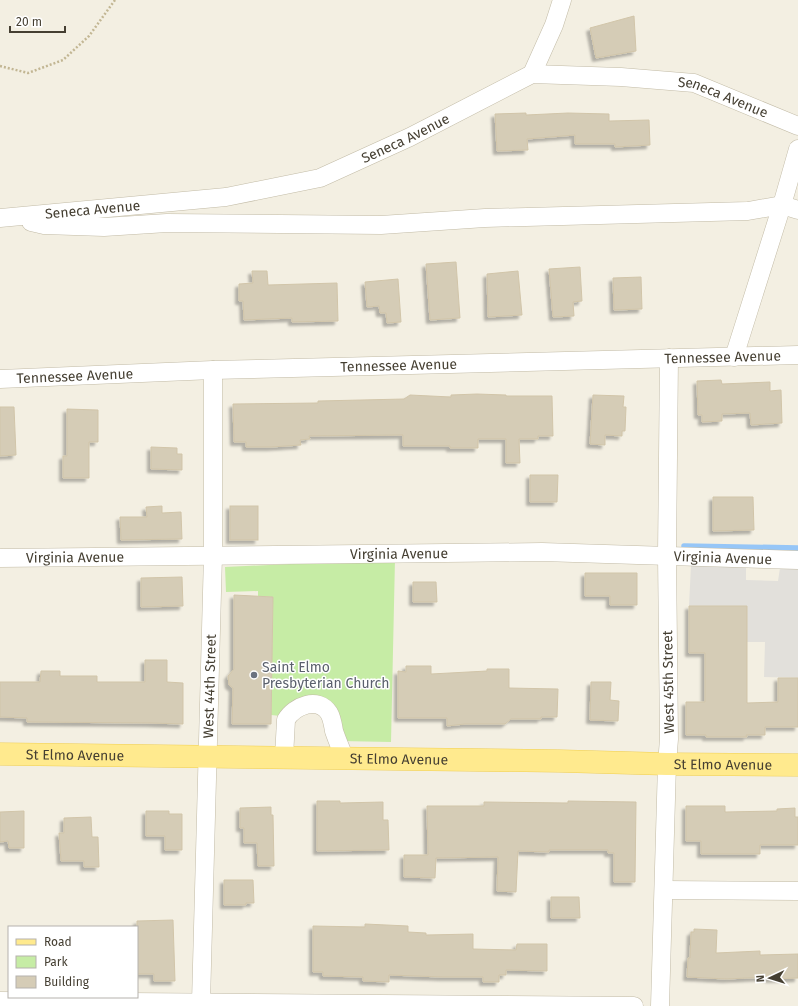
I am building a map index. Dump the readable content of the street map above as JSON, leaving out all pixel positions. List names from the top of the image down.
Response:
{
  "streets": {
    "main road": ["St Elmo Avenue"],
    "street": [
      "Seneca Avenue",
      "Tennessee Avenue",
      "Virginia Avenue",
      "West 45th Street",
      "West 44th Street"
    ]
  },
  "crossings": [
    ["Tennessee Avenue", "West 45th Street"],
    ["Tennessee Avenue", "West 44th Street"],
    ["Virginia Avenue", "West 45th Street"],
    ["Virginia Avenue", "West 44th Street"],
    ["West 45th Street", "St Elmo Avenue"],
    ["West 44th Street", "St Elmo Avenue"]
  ],
  "places": ["Saint Elmo Presbyterian Church"],
  "legend": ["Road", "Park", "Building"],
  "scale_bar": "20 m",
  "north": "left"
}
